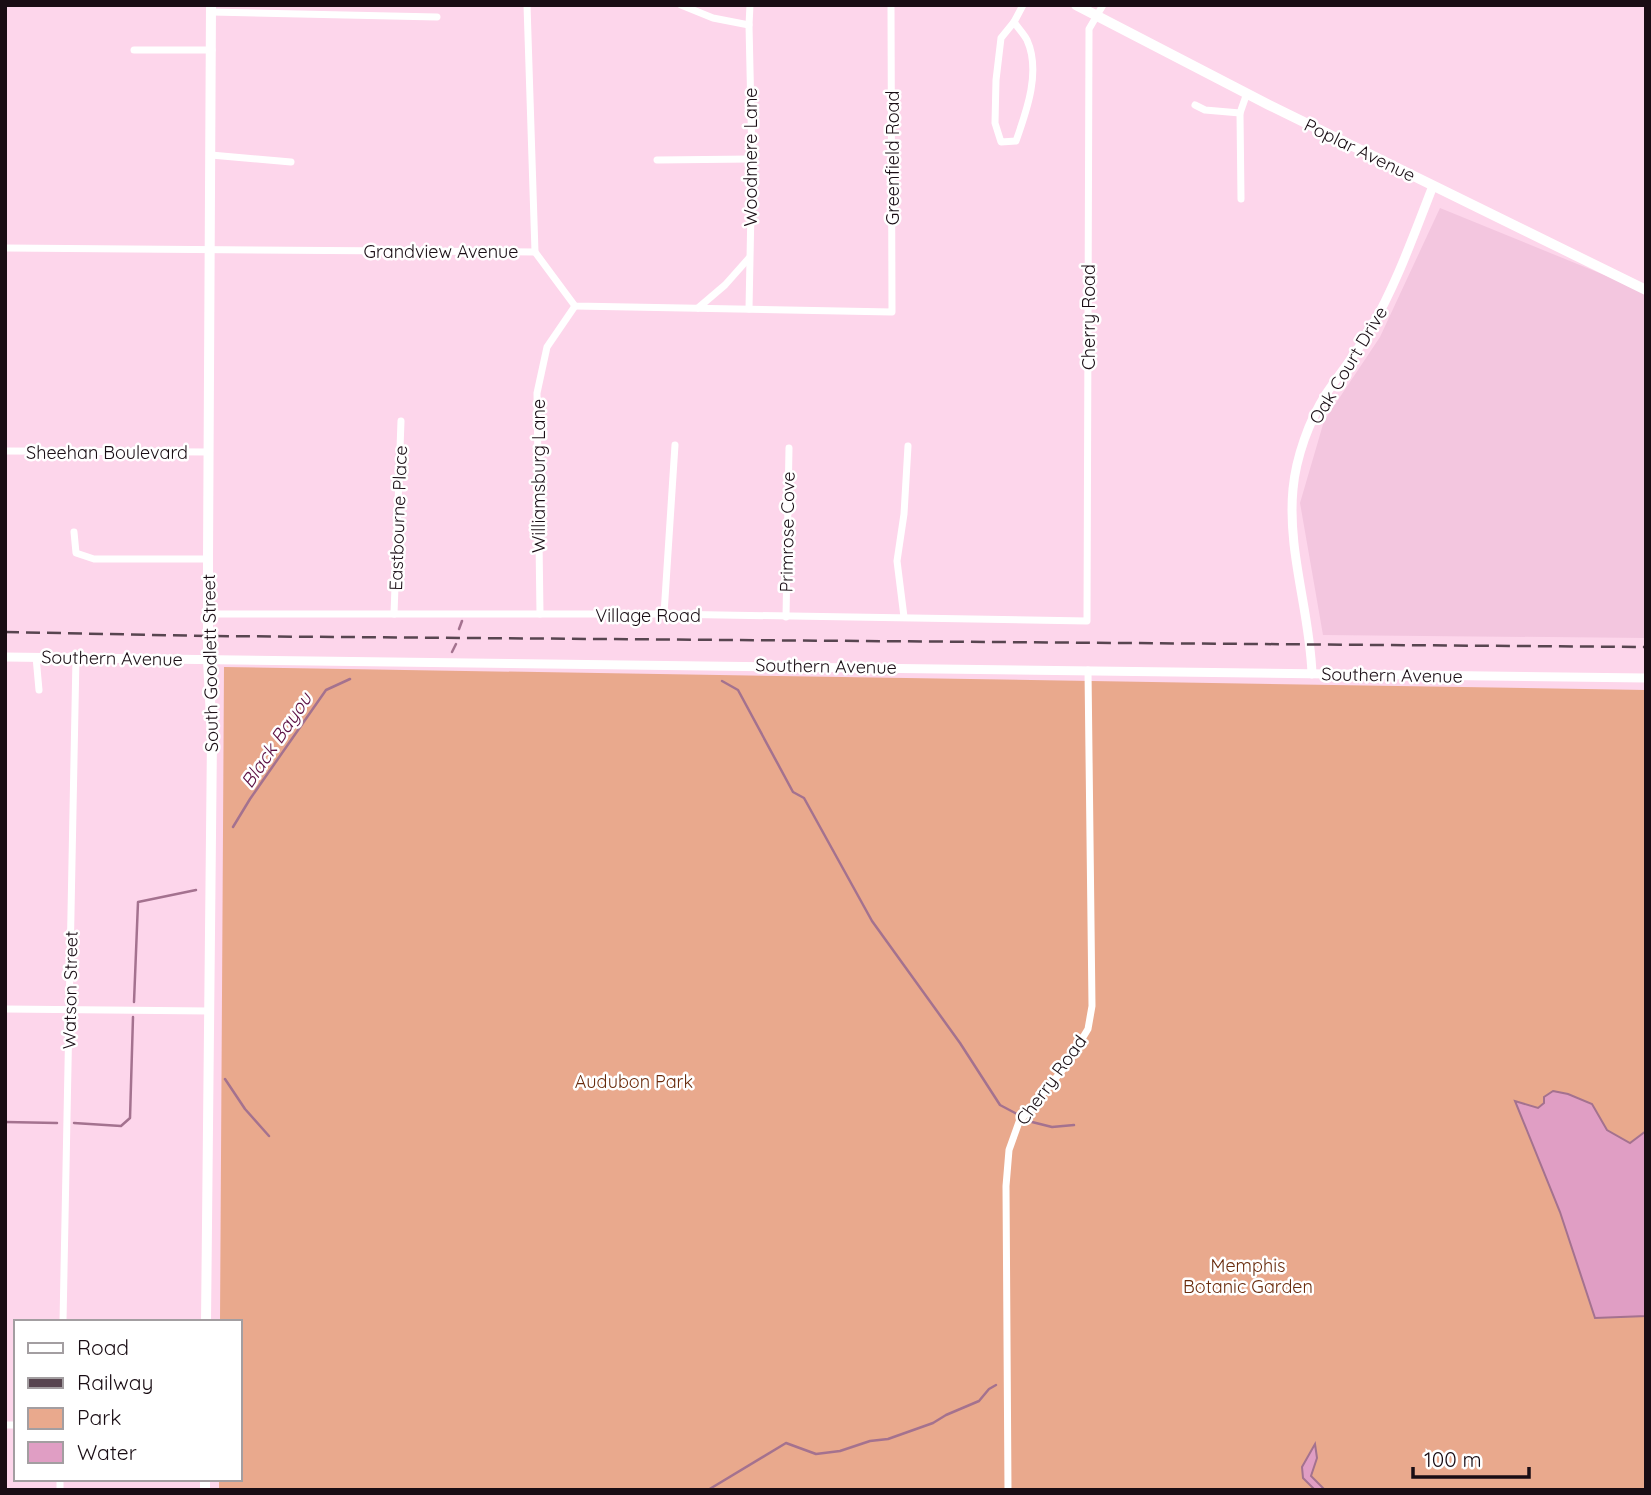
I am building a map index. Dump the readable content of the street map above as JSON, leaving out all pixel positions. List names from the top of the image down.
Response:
{
  "streets": {
    "main road": ["Poplar Avenue", "South Goodlett Street"],
    "street": [
      "Woodmere Lane",
      "Greenfield Road",
      "Grandview Avenue",
      "Cherry Road",
      "Oak Court Drive",
      "Sheehan Boulevard",
      "Williamsburg Lane",
      "Eastbourne Place",
      "Primrose Cove",
      "Village Road",
      "Southern Avenue",
      "Watson Street"
    ]
  },
  "crossings": [
    ["Poplar Avenue", "Cherry Road"],
    ["Poplar Avenue", "Oak Court Drive"],
    ["Woodmere Lane", "Greenfield Road"],
    ["Grandview Avenue", "Williamsburg Lane"],
    ["Grandview Avenue", "South Goodlett Street"],
    ["Cherry Road", "Village Road"],
    ["Cherry Road", "Southern Avenue"],
    ["Oak Court Drive", "Southern Avenue"],
    ["Sheehan Boulevard", "South Goodlett Street"],
    ["Williamsburg Lane", "Village Road"],
    ["Eastbourne Place", "Village Road"],
    ["Primrose Cove", "Village Road"],
    ["Village Road", "South Goodlett Street"],
    ["Southern Avenue", "South Goodlett Street"],
    ["Southern Avenue", "Watson Street"]
  ],
  "water": ["Black Bayou"],
  "parks": ["Audubon Park", "Memphis Botanic Garden"],
  "legend": [
    "Road",
    "Railway",
    "Park",
    "Water"
  ],
  "scale_bar": "100 m"
}
